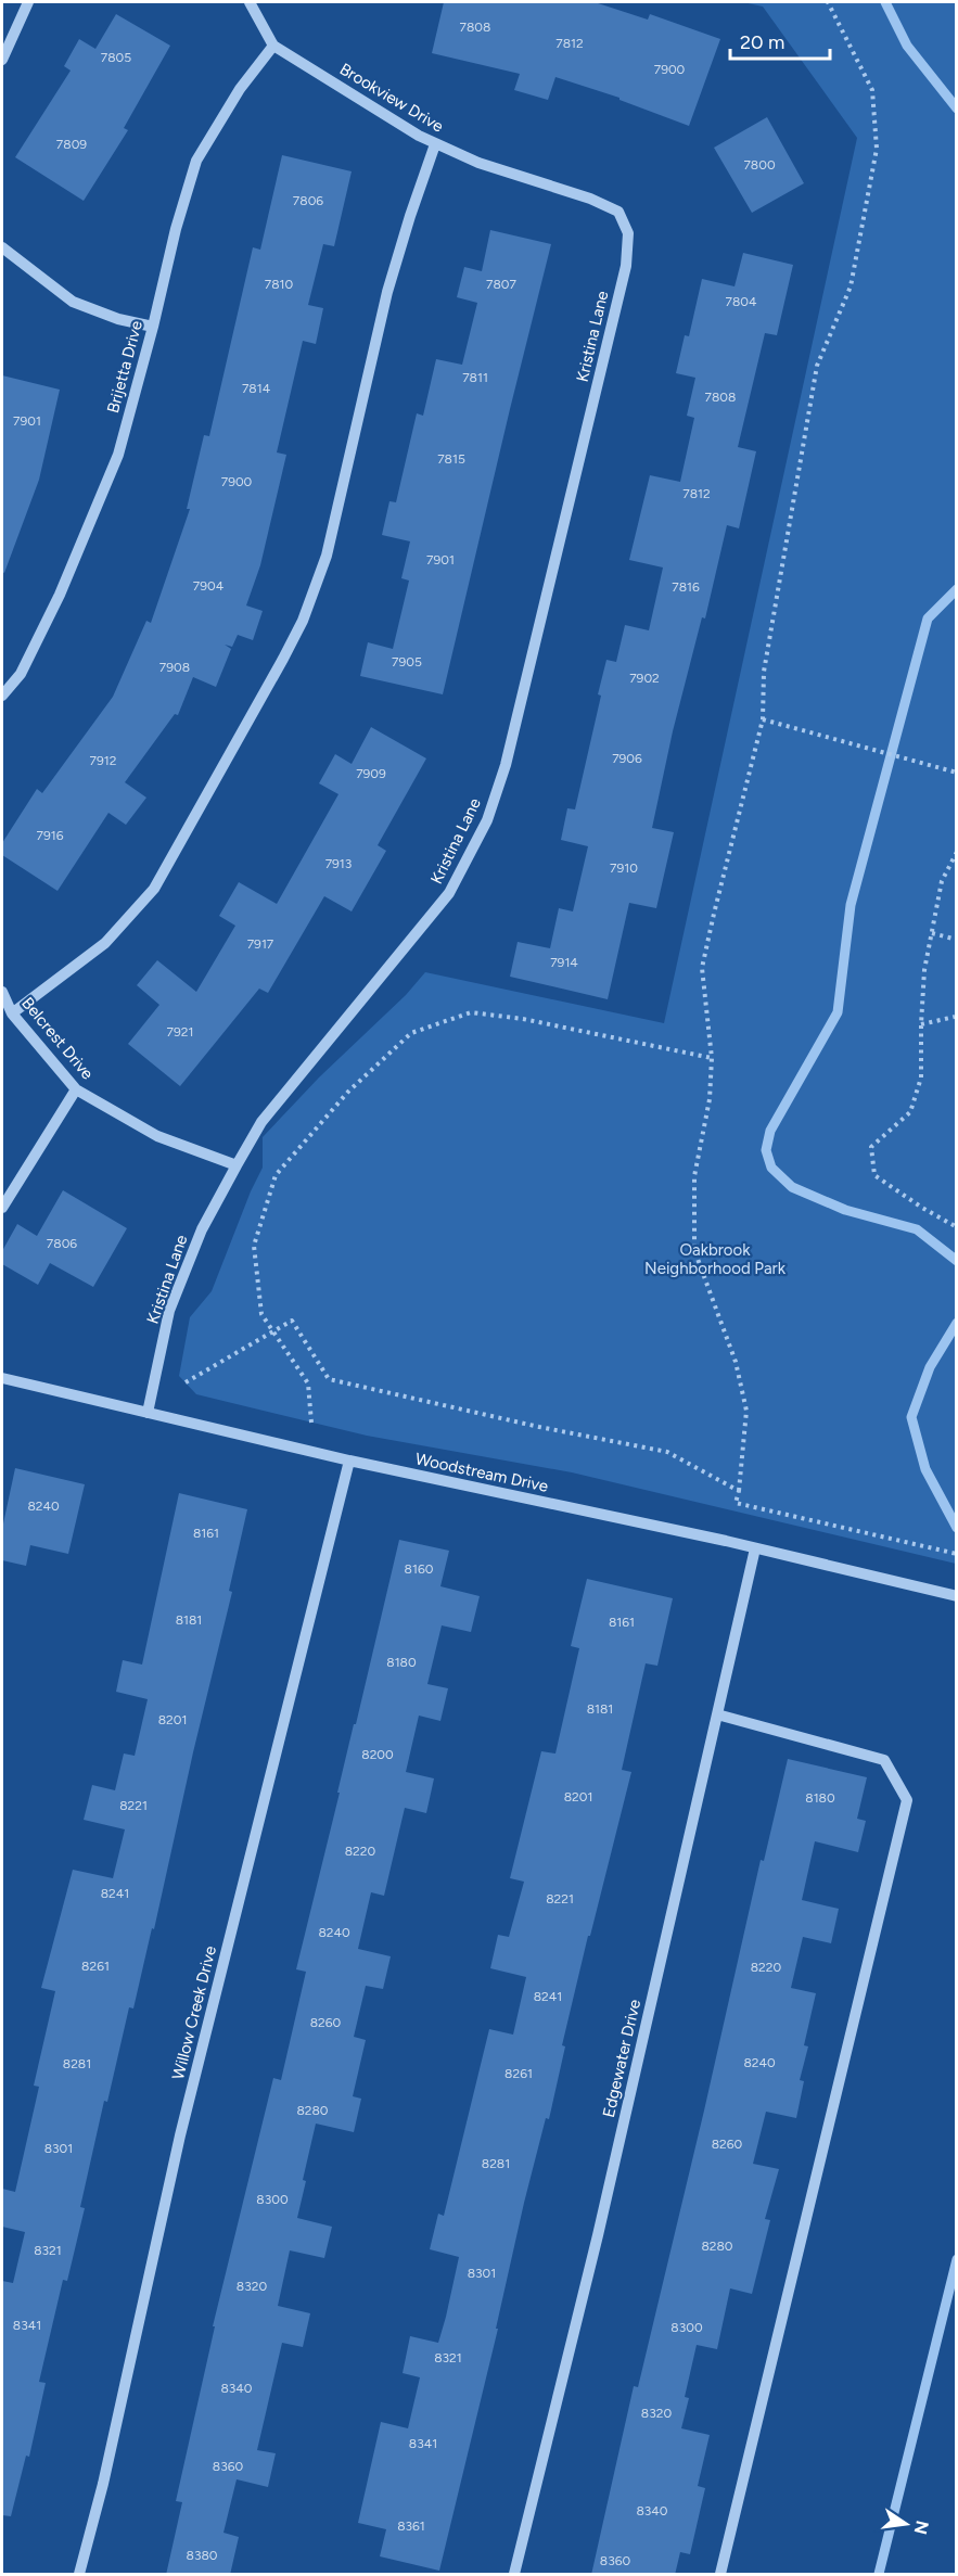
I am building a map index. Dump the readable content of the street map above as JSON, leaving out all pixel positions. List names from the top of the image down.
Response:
{
  "streets": {
    "street": [
      "Brookview Drive",
      "Kristina Lane",
      "Brijetta Drive",
      "Belcrest Drive",
      "Woodstream Drive",
      "Willow Creek Drive",
      "Edgewater Drive"
    ]
  },
  "crossings": [
    ["Brookview Drive", "Kristina Lane"],
    ["Brookview Drive", "Brijetta Drive"],
    ["Kristina Lane", "Belcrest Drive"],
    ["Kristina Lane", "Woodstream Drive"],
    ["Woodstream Drive", "Willow Creek Drive"],
    ["Woodstream Drive", "Edgewater Drive"]
  ],
  "parks": ["Oakbrook Neighborhood Park"],
  "house_numbers": [
    "7808",
    "7812",
    "7805",
    "7900",
    "7809",
    "7800",
    "7806",
    "7810",
    "7807",
    "7804",
    "7811",
    "7814",
    "7808",
    "7901",
    "7815",
    "7900",
    "7812",
    "7901",
    "7904",
    "7816",
    "7905",
    "7908",
    "7902",
    "7906",
    "7912",
    "7909",
    "7916",
    "7913",
    "7910",
    "7917",
    "7914",
    "7921",
    "7806",
    "8240",
    "8161",
    "8160",
    "8181",
    "8161",
    "8180",
    "8181",
    "8201",
    "8200",
    "8201",
    "8180",
    "8221",
    "8220",
    "8241",
    "8221",
    "8240",
    "8261",
    "8220",
    "8241",
    "8260",
    "8240",
    "8281",
    "8261",
    "8280",
    "8260",
    "8301",
    "8281",
    "8300",
    "8280",
    "8321",
    "8301",
    "8320",
    "8341",
    "8300",
    "8321",
    "8340",
    "8320",
    "8341",
    "8360",
    "8340",
    "8361",
    "8380",
    "8360"
  ],
  "scale_bar": "20 m",
  "north": "right"
}
